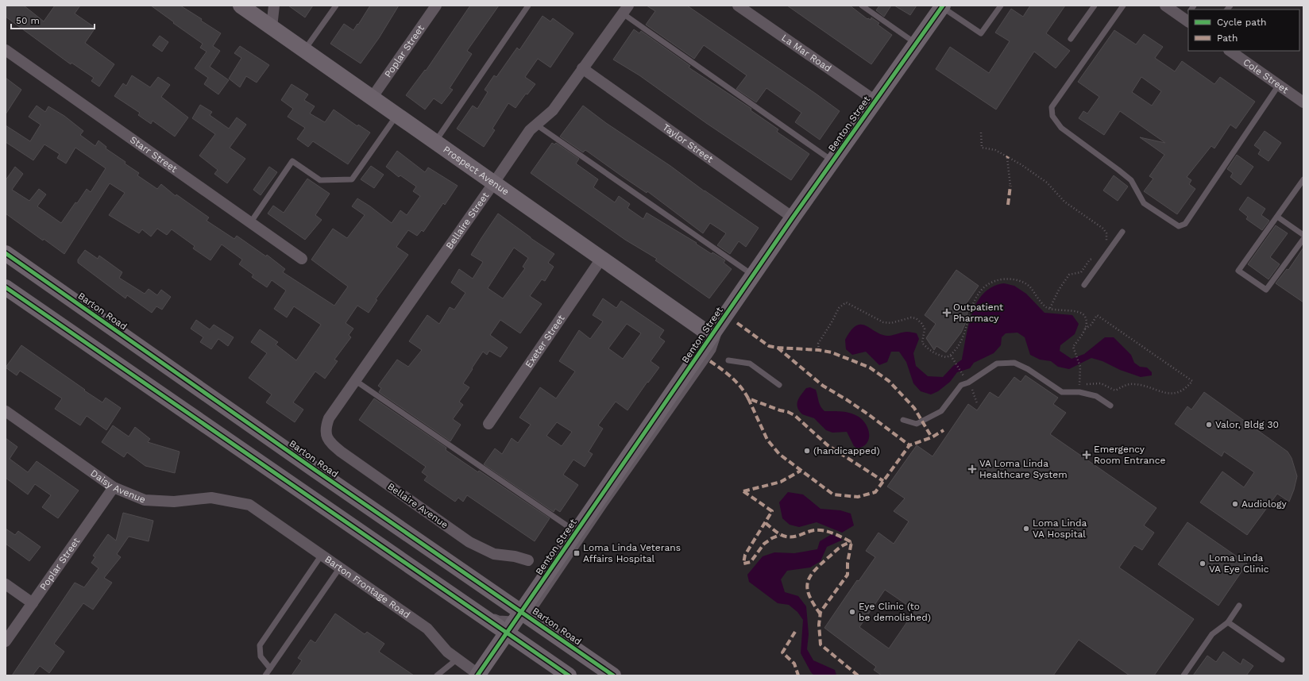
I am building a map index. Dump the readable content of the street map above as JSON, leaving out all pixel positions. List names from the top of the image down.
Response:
{
  "streets": {
    "main road": ["Benton Street", "Prospect Avenue", "Barton Road"],
    "street": [
      "Poplar Street",
      "La Mar Road",
      "Cole Street",
      "Taylor Street",
      "Starr Street",
      "Bellaire Street",
      "Exeter Street",
      "Daisy Avenue",
      "Bellaire Avenue",
      "Barton Frontage Road"
    ]
  },
  "crossings": [
    ["Poplar Street", "Prospect Avenue"],
    ["Poplar Street", "Daisy Avenue"],
    ["La Mar Road", "Benton Street"],
    ["Benton Street", "Taylor Street"],
    ["Benton Street", "Prospect Avenue"],
    ["Benton Street", "Barton Road"],
    ["Benton Street", "Barton Frontage Road"],
    ["Taylor Street", "Bellaire Street"],
    ["Prospect Avenue", "Bellaire Street"],
    ["Prospect Avenue", "Exeter Street"],
    ["Bellaire Street", "Bellaire Avenue"],
    ["Daisy Avenue", "Barton Frontage Road"]
  ],
  "places": {
    "health": ["Outpatient Pharmacy", "Emergency Room Entrance", "VA Loma Linda Healthcare System"],
    "other": [
      "Valor, Bldg 30",
      "(handicapped)",
      "Audiology",
      "Loma Linda VA Hospital",
      "Loma Linda VA Eye Clinic",
      "Eye Clinic (to be demolished)"
    ],
    "transit": ["Loma Linda Veterans Affairs Hospital"]
  },
  "legend": ["Cycle path", "Path"],
  "scale_bar": "50 m"
}
